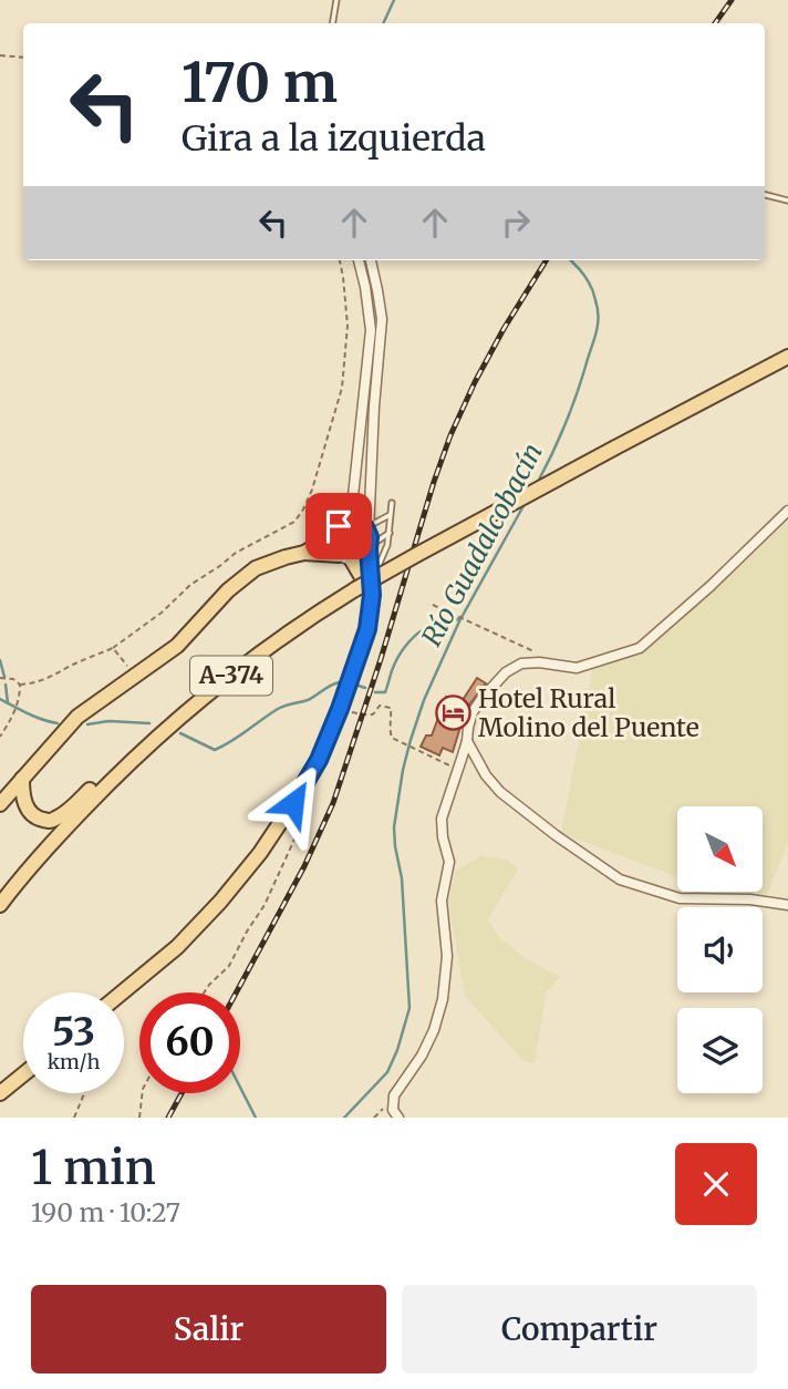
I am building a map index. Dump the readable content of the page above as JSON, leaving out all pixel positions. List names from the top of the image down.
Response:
{
  "streets": {
    "main road": ["A-374"]
  },
  "water": ["Río Guadalcobacín"],
  "places": {
    "hotel": ["Hotel Rural Molino del Puente"]
  },
  "north": "bottom right",
  "page": {
    "turn": ["170 m", "Gira a la izquierda"],
    "speed": "53 km/h",
    "limit": "60",
    "heading": ["1 min", "190 m · 10:27"],
    "buttons": ["Salir", "Compartir"]
  }
}
